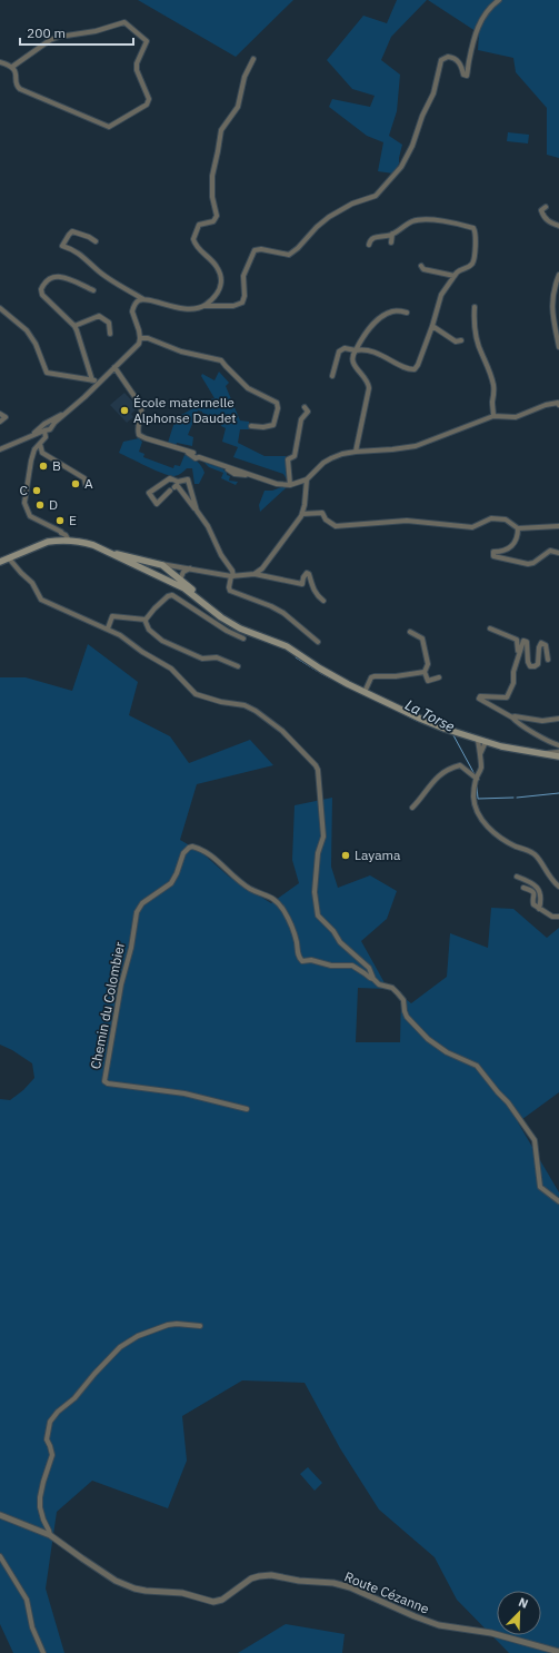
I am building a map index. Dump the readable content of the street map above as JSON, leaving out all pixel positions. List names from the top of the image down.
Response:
{
  "streets": {
    "street": ["Chemin du Colombier", "Route Cézanne"]
  },
  "water": ["La Torse"],
  "places": [
    "École maternelle Alphonse Daudet",
    "B",
    "A",
    "C",
    "D",
    "E",
    "Layama"
  ],
  "scale_bar": "200 m",
  "north": "top right"
}
